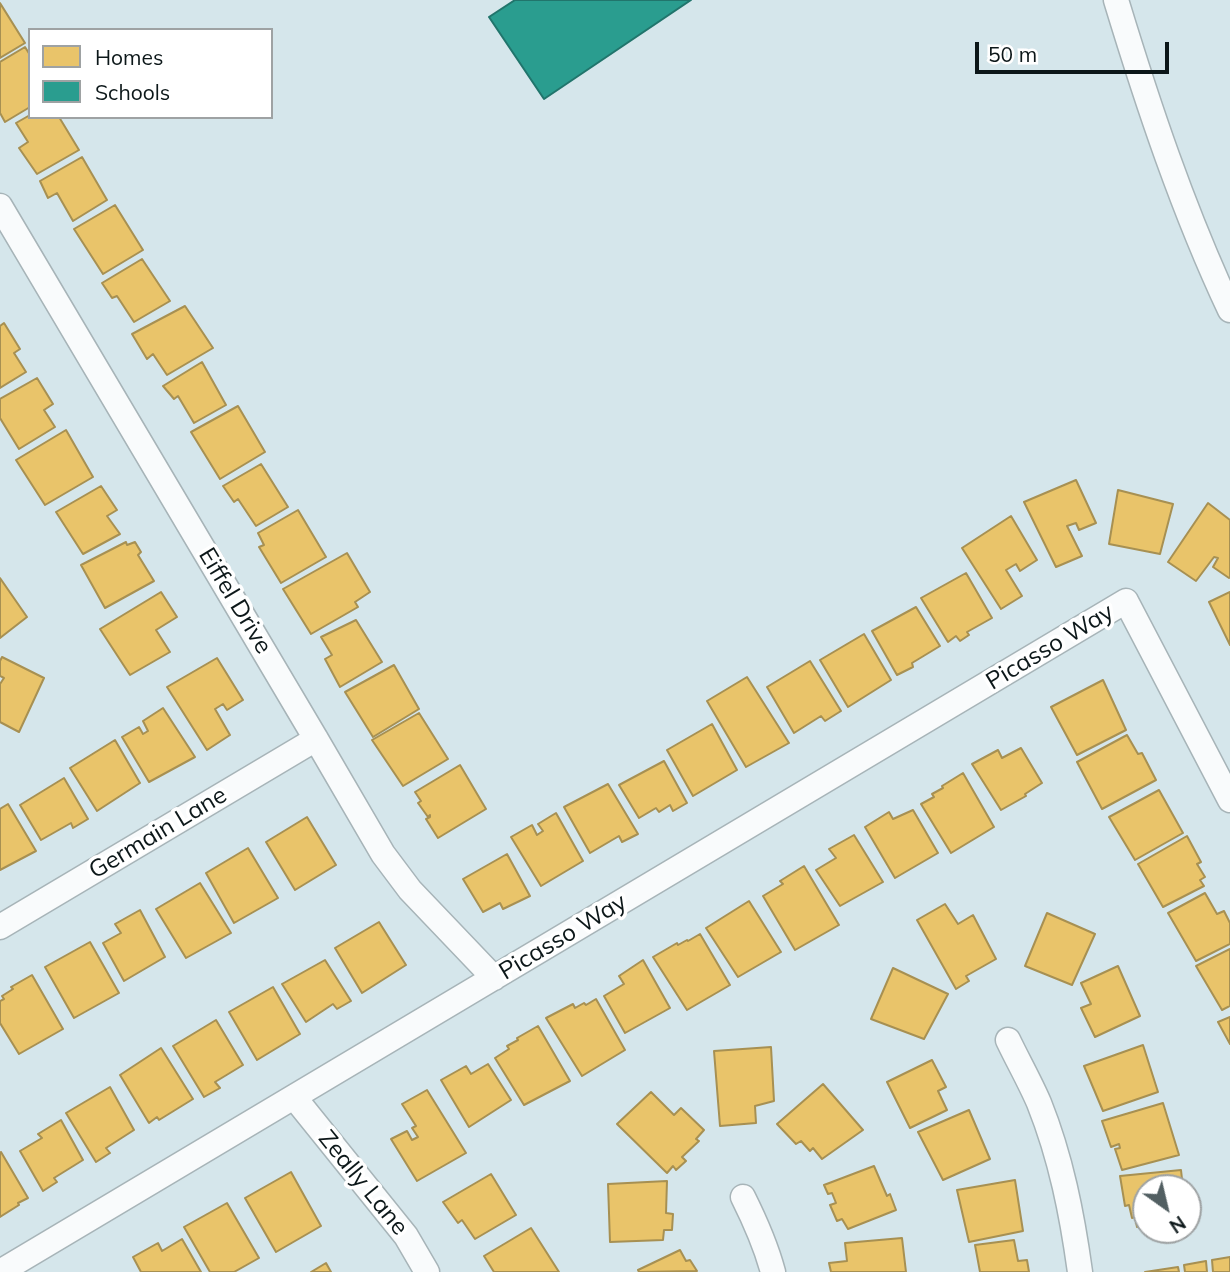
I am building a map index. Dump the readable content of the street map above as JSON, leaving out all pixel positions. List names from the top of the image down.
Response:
{
  "streets": {
    "street": [
      "Eiffel Drive",
      "Picasso Way",
      "Germain Lane",
      "Zeally Lane"
    ]
  },
  "crossings": [
    ["Eiffel Drive", "Picasso Way"],
    ["Eiffel Drive", "Germain Lane"],
    ["Picasso Way", "Zeally Lane"]
  ],
  "legend": ["Homes", "Schools"],
  "scale_bar": "50 m",
  "north": "bottom right"
}
